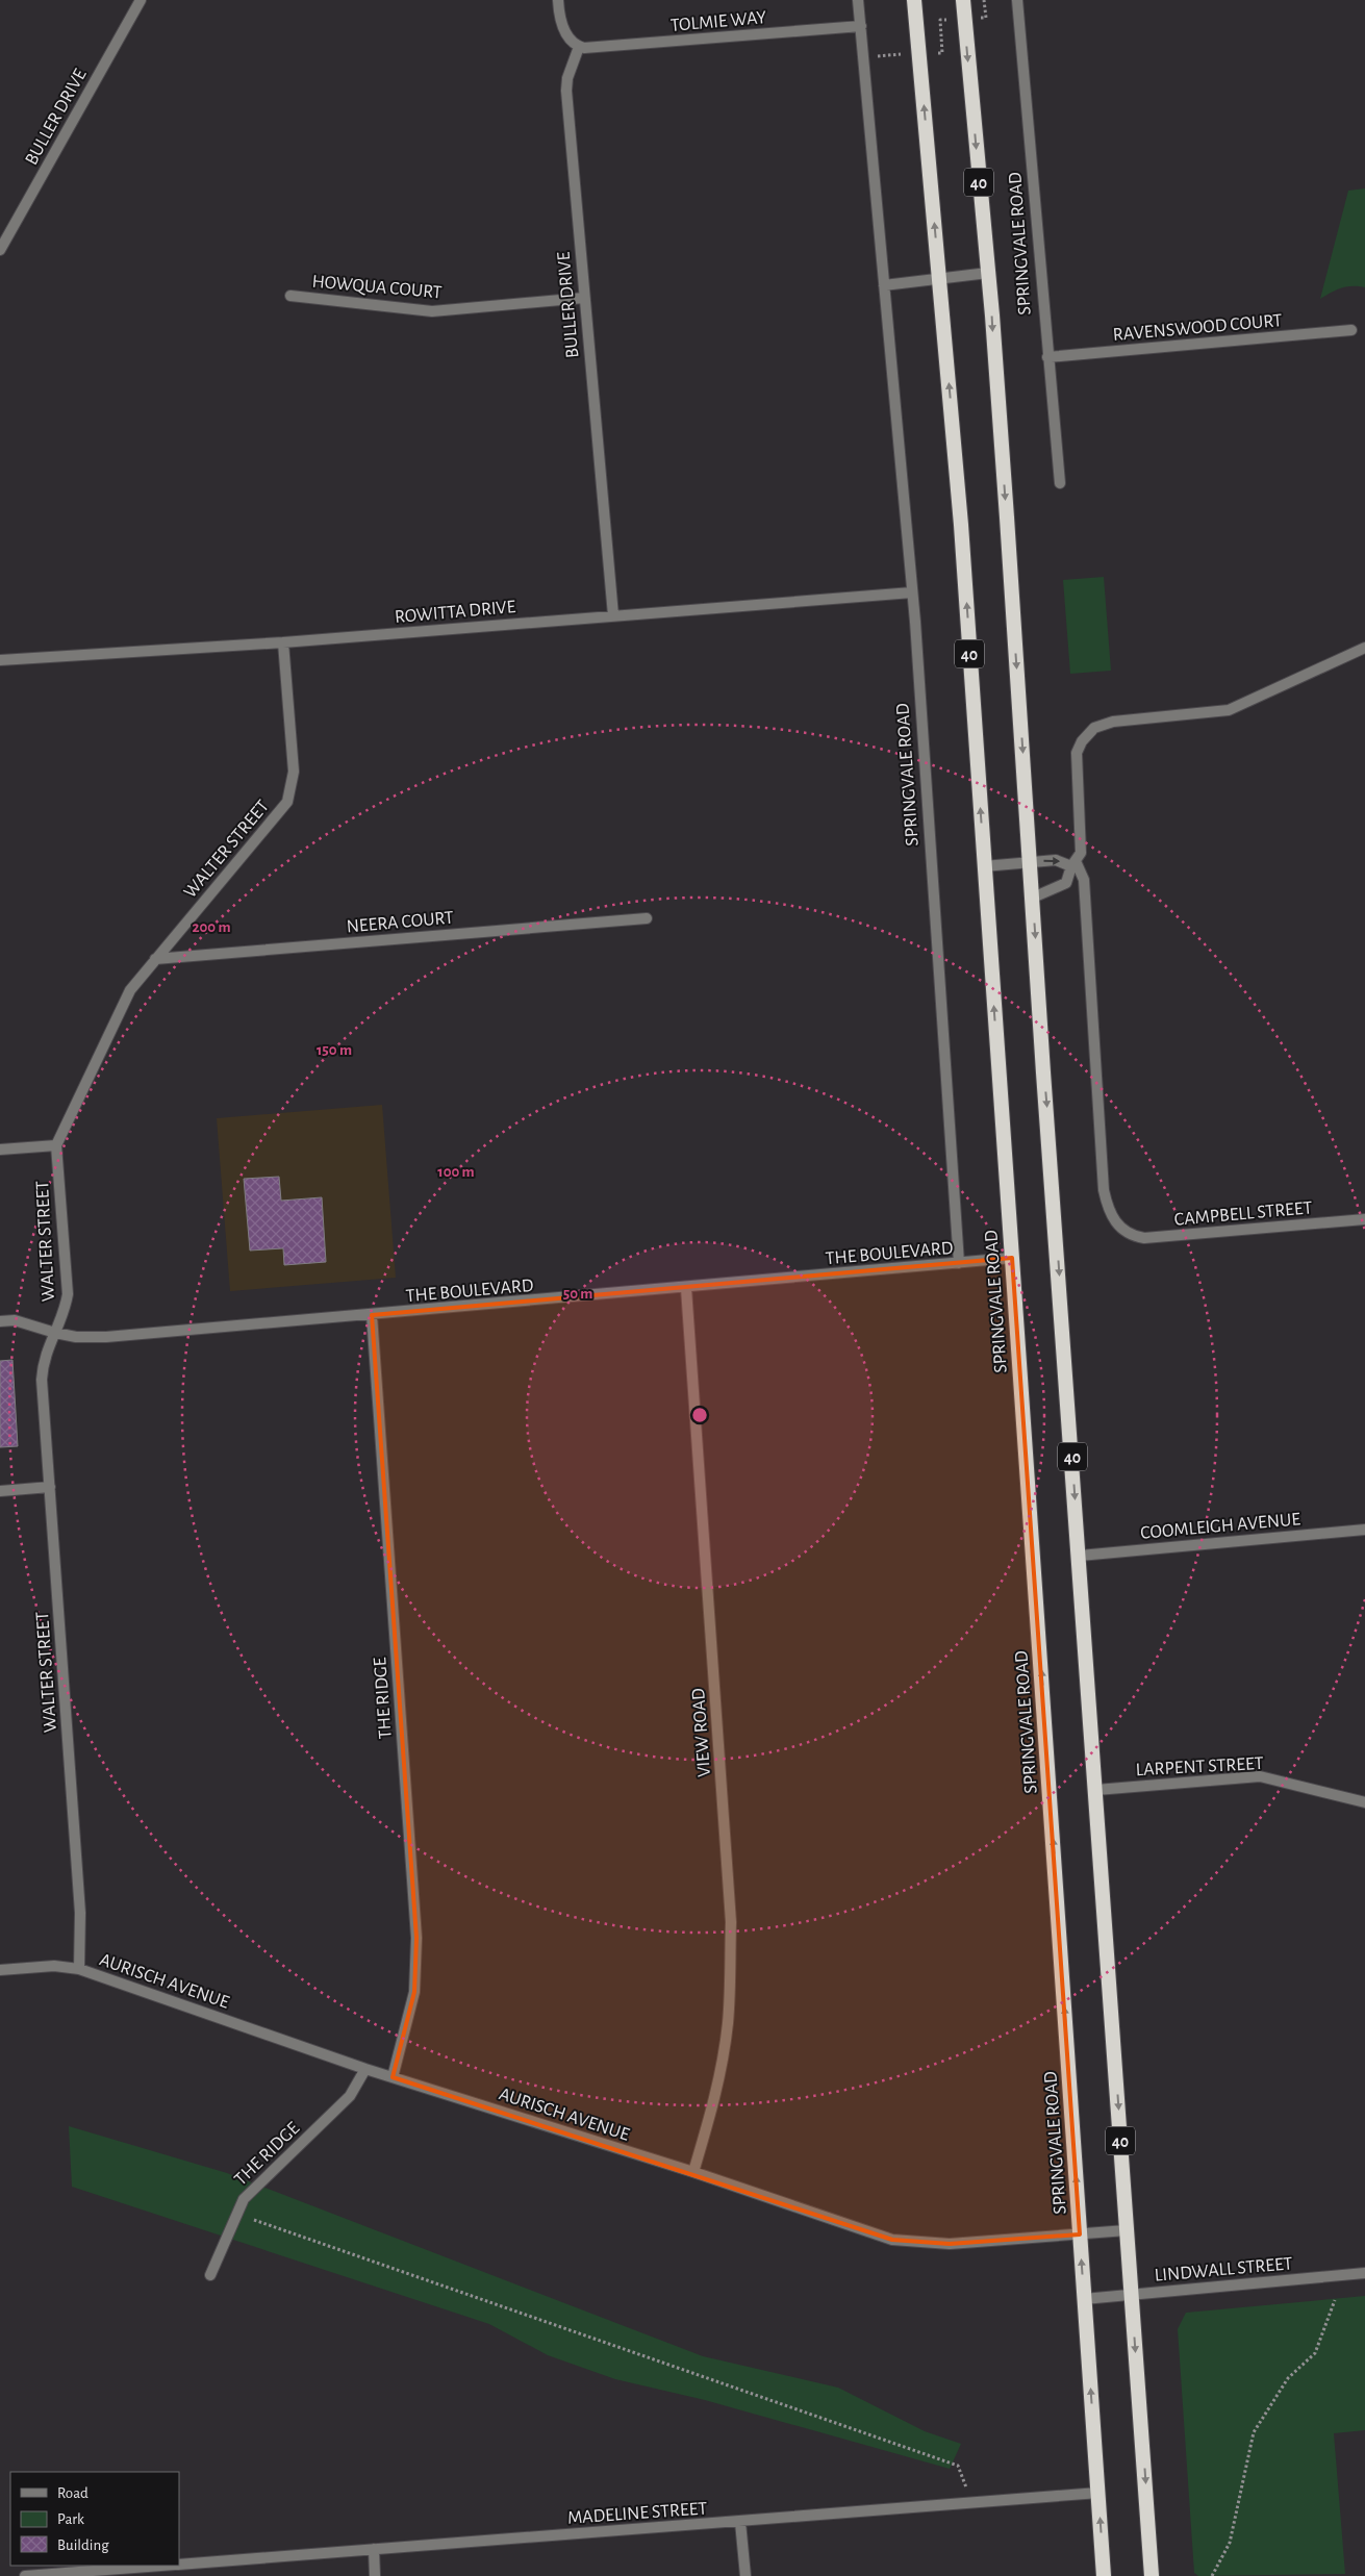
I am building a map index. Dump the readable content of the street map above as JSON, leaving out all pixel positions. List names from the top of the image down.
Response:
{
  "streets": {
    "highway": ["40", "SPRINGVALE ROAD"],
    "street": [
      "TOLMIE WAY",
      "BULLER DRIVE",
      "HOWQUA COURT",
      "RAVENSWOOD COURT",
      "ROWITTA DRIVE",
      "WALTER STREET",
      "NEERA COURT",
      "CAMPBELL STREET",
      "THE BOULEVARD",
      "COOMLEIGH AVENUE",
      "THE RIDGE",
      "VIEW ROAD",
      "LARPENT STREET",
      "AURISCH AVENUE",
      "LINDWALL STREET",
      "MADELINE STREET"
    ]
  },
  "crossings": [
    ["TOLMIE WAY", "BULLER DRIVE"],
    ["TOLMIE WAY", "SPRINGVALE ROAD"],
    ["BULLER DRIVE", "HOWQUA COURT"],
    ["BULLER DRIVE", "ROWITTA DRIVE"],
    ["SPRINGVALE ROAD", "RAVENSWOOD COURT"],
    ["SPRINGVALE ROAD", "ROWITTA DRIVE"],
    ["SPRINGVALE ROAD", "THE BOULEVARD"],
    ["SPRINGVALE ROAD", "COOMLEIGH AVENUE"],
    ["SPRINGVALE ROAD", "LARPENT STREET"],
    ["SPRINGVALE ROAD", "AURISCH AVENUE"],
    ["SPRINGVALE ROAD", "LINDWALL STREET"],
    ["SPRINGVALE ROAD", "MADELINE STREET"],
    ["ROWITTA DRIVE", "WALTER STREET"],
    ["WALTER STREET", "NEERA COURT"],
    ["WALTER STREET", "THE BOULEVARD"],
    ["WALTER STREET", "AURISCH AVENUE"],
    ["THE BOULEVARD", "THE RIDGE"],
    ["THE BOULEVARD", "VIEW ROAD"],
    ["THE RIDGE", "AURISCH AVENUE"],
    ["VIEW ROAD", "AURISCH AVENUE"]
  ],
  "legend": ["Road", "Park", "Building"],
  "rings": [
    "200 m",
    "150 m",
    "100 m",
    "50 m"
  ]
}
